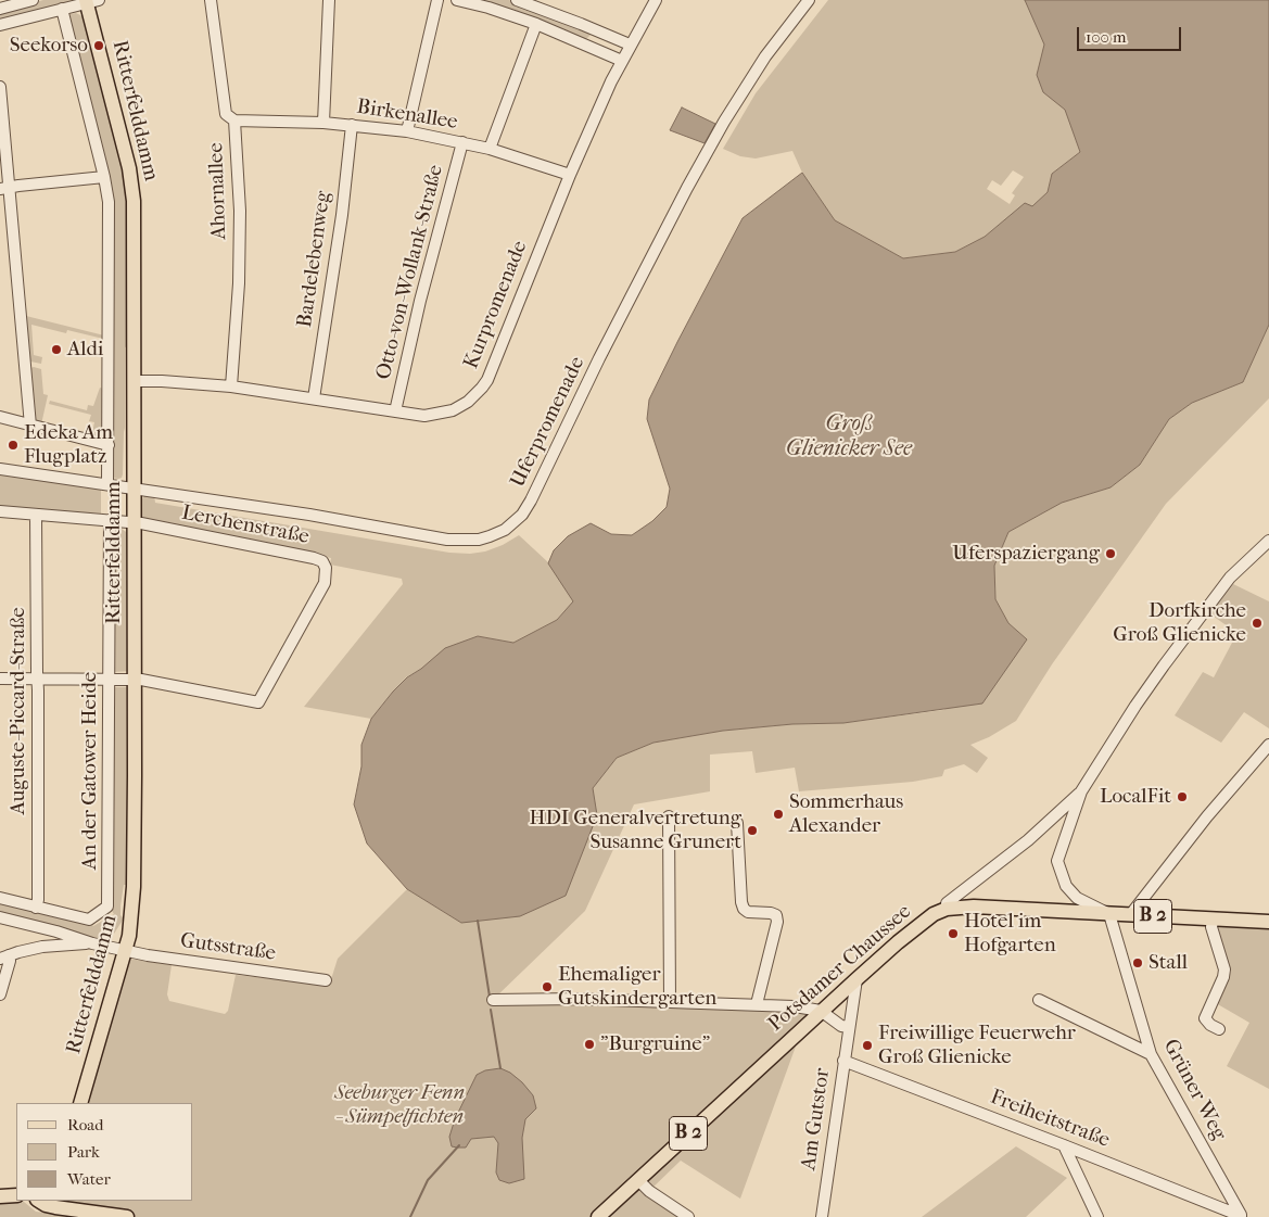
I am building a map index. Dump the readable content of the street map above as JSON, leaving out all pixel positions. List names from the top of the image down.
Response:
{
  "streets": {
    "main road": ["Ritterfelddamm", "B 2", "Potsdamer Chaussee"],
    "street": [
      "Birkenallee",
      "Ahornallee",
      "Bardelebenweg",
      "Otto-von-Wollank-Straße",
      "Kurpromenade",
      "Uferpromenade",
      "Lerchenstraße",
      "Auguste-Piccard-Straße",
      "An der Gatower Heide",
      "Gutsstraße",
      "Grüner Weg",
      "Am Gutstor",
      "Freiheitstraße"
    ]
  },
  "crossings": [
    ["Ritterfelddamm", "Kurpromenade"],
    ["Ritterfelddamm", "Uferpromenade"],
    ["Ritterfelddamm", "Lerchenstraße"],
    ["Ritterfelddamm", "Gutsstraße"],
    ["Birkenallee", "Ahornallee"],
    ["Birkenallee", "Bardelebenweg"],
    ["Birkenallee", "Otto-von-Wollank-Straße"],
    ["Birkenallee", "Kurpromenade"],
    ["Ahornallee", "Kurpromenade"],
    ["Bardelebenweg", "Kurpromenade"],
    ["Otto-von-Wollank-Straße", "Kurpromenade"],
    ["Auguste-Piccard-Straße", "An der Gatower Heide"],
    ["Potsdamer Chaussee", "Grüner Weg"],
    ["Potsdamer Chaussee", "Am Gutstor"],
    ["Grüner Weg", "Freiheitstraße"],
    ["Am Gutstor", "Freiheitstraße"]
  ],
  "water": ["Groß Glienicker See"],
  "parks": ["Seeburger Fenn - Sümpelfichten"],
  "places": [
    "Seekorso",
    "Aldi",
    "Edeka Am Flugplatz",
    "Uferspaziergang",
    "Dorfkirche Groß Glienicke",
    "LocalFit",
    "Sommerhaus Alexander",
    "HDI Generalvertretung Susanne Grunert",
    "Hotel im Hofgarten",
    "Stall",
    "Ehemaliger Gutskindergarten",
    "\"Burgruine\"",
    "Freiwillige Feuerwehr Groß Glienicke"
  ],
  "legend": ["Road", "Park", "Water"],
  "scale_bar": "100 m"
}
